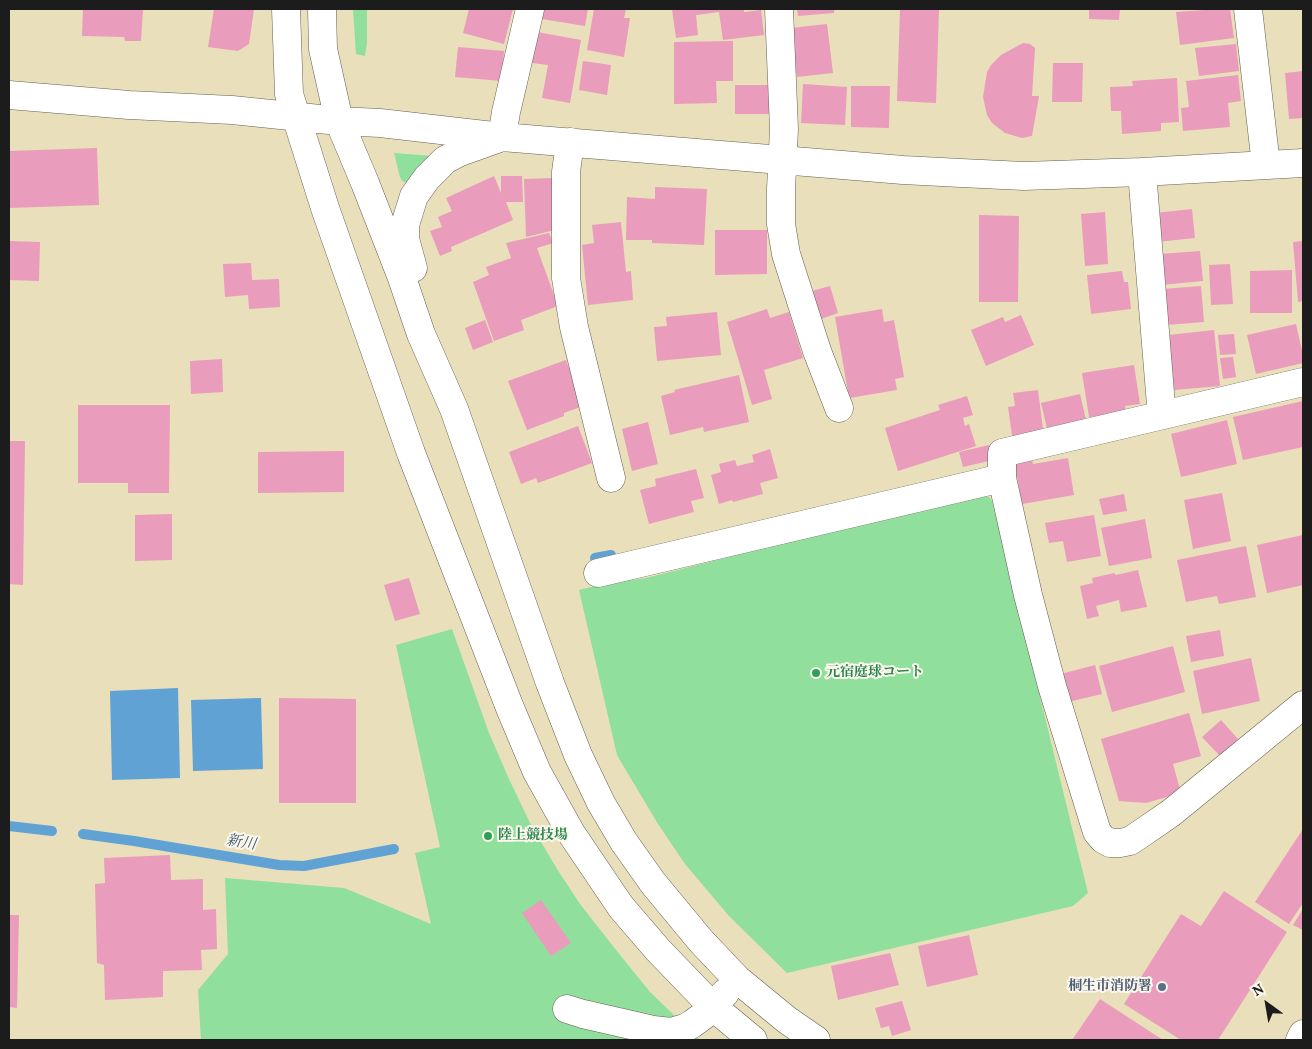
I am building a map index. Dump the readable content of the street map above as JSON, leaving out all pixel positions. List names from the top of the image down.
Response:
{
  "water": ["新川"],
  "places": ["元宿庭球コート", "陸上競技場", "桐生市消防署"],
  "north": "top left"
}
